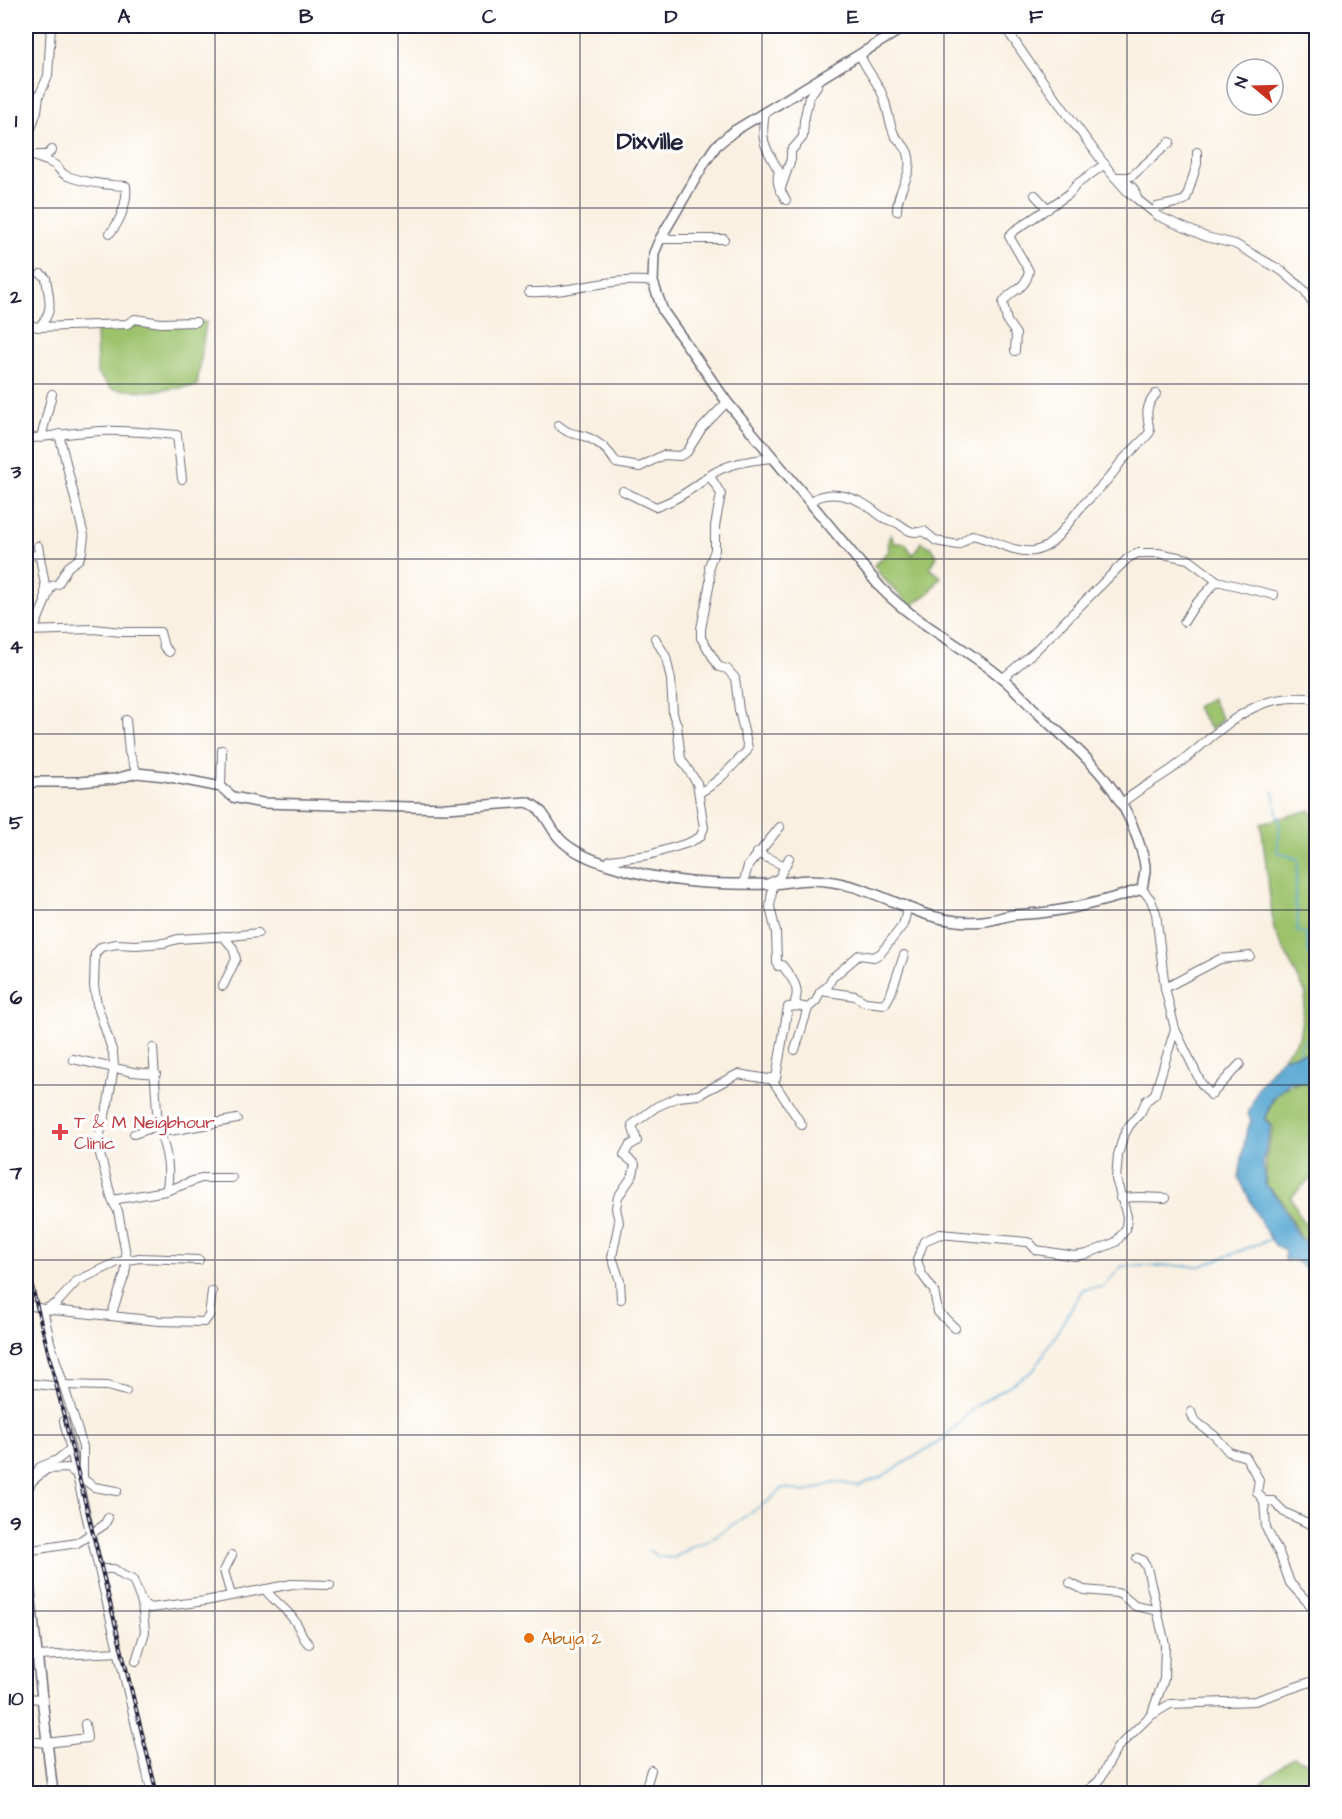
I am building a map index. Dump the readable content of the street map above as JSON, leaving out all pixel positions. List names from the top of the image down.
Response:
{
  "districts": ["Dixville"],
  "places": {
    "health": ["T & M Neigbhour Clinic"],
    "other": ["Abuja 2"]
  },
  "north": "left",
  "grid": {
    "columns": [
      "A",
      "B",
      "C",
      "D",
      "E",
      "F",
      "G"
    ],
    "rows": [
      "1",
      "2",
      "3",
      "4",
      "5",
      "6",
      "7",
      "8",
      "9",
      "10"
    ]
  }
}
